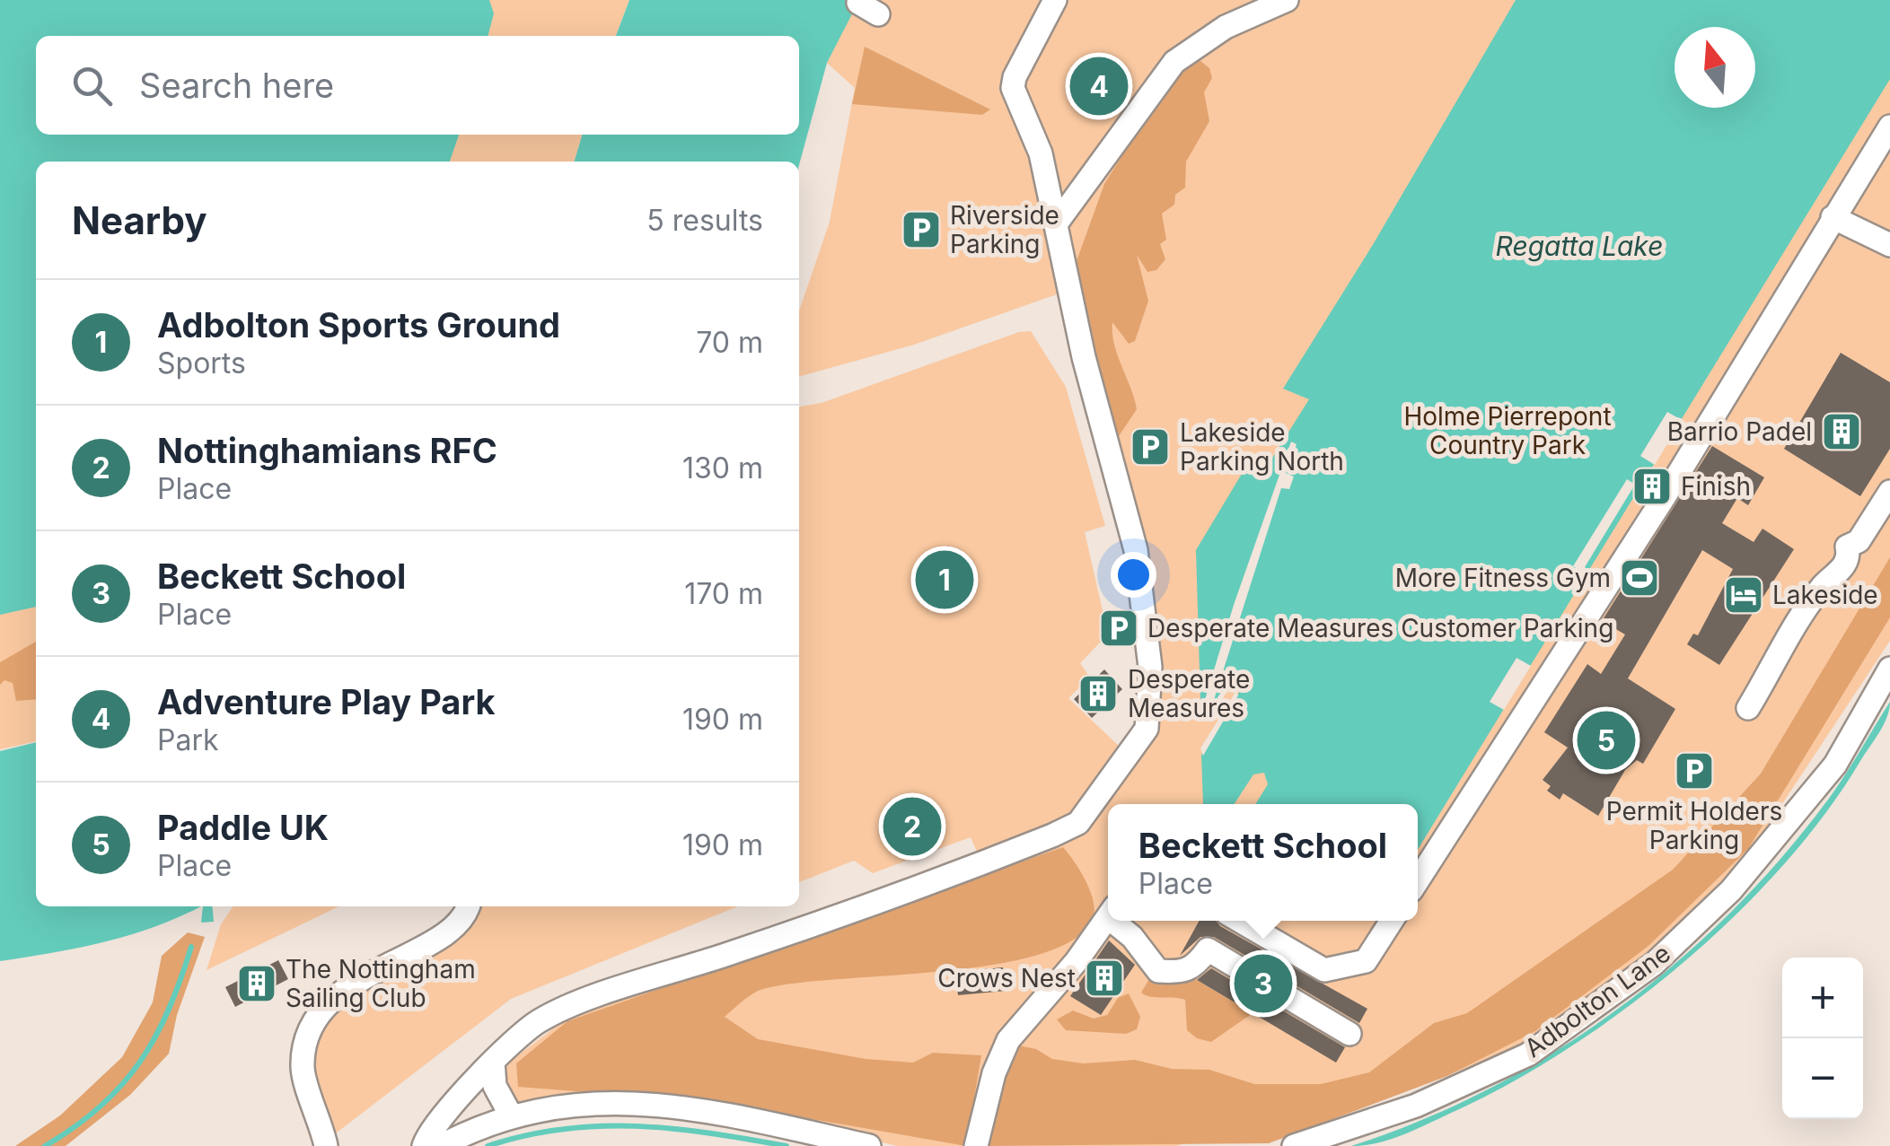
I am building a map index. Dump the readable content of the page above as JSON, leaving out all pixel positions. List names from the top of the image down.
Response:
{
  "streets": {
    "street": ["Adbolton Lane"]
  },
  "water": ["Regatta Lake"],
  "parks": ["Holme Pierrepont Country Park"],
  "places": {
    "parking": [
      "Riverside Parking",
      "Lakeside Parking North",
      "Desperate Measures Customer Parking",
      "Permit Holders Parking"
    ],
    "building": [
      "Barrio Padel",
      "Finish",
      "Desperate Measures",
      "Crows Nest",
      "The Nottingham Sailing Club"
    ],
    "sports": ["More Fitness Gym"],
    "hotel": ["Lakeside"]
  },
  "north": "top",
  "page": {
    "search": "Search here",
    "pins": [
      "4",
      "1",
      "5",
      "2",
      "3"
    ],
    "heading": ["Nearby", "5 results"],
    "list": [
      {
        "mark": "1",
        "name": "Adbolton Sports Ground",
        "note": "Sports",
        "value": "70 m"
      },
      {
        "mark": "2",
        "name": "Nottinghamians RFC",
        "note": "Place",
        "value": "130 m"
      },
      {
        "mark": "3",
        "name": "Beckett School",
        "note": "Place",
        "value": "170 m"
      },
      {
        "mark": "4",
        "name": "Adventure Play Park",
        "note": "Park",
        "value": "190 m"
      },
      {
        "mark": "5",
        "name": "Paddle UK",
        "note": "Place",
        "value": "190 m"
      }
    ],
    "popup": ["Beckett School", "Place"],
    "map_buttons": ["+", "−"]
  }
}
